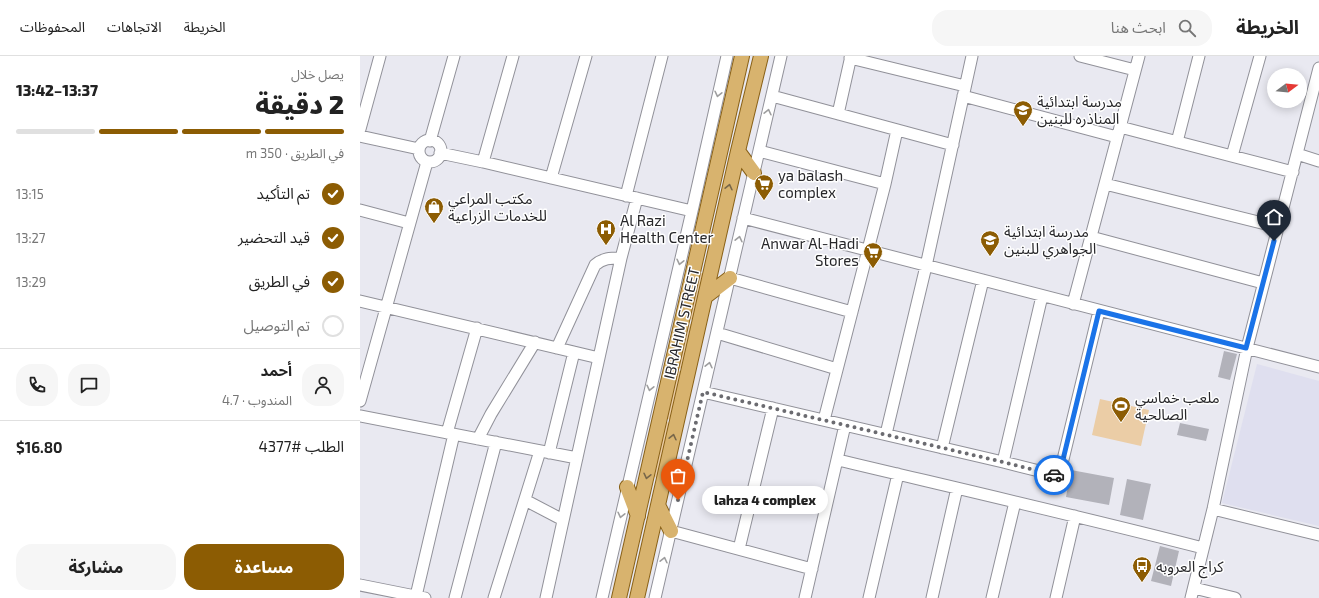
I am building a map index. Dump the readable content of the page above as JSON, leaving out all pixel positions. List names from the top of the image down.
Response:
{
  "streets": {
    "main road": ["IBRAHIM STREET"]
  },
  "places": {
    "school or university": ["مدرسة ابتدائية المناذره للبنين", "مدرسة ابتدائية الجواهري للبنين"],
    "supermarket": ["ya balash complex", "Anwar Al-Hadi Stores"],
    "shop": ["مكتب المراعي للخدمات الزراعية"],
    "hospital": ["Al Razi Health Center"],
    "sports": ["ملعب خماسي الصالحية"],
    "other": ["lahza 4 complex"],
    "bus stop": ["كراج العروبه"]
  },
  "north": "right",
  "page": {
    "header": "الخريطة",
    "search": "ابحث هنا",
    "nav": ["الخريطة", "الاتجاهات", "المحفوظات"],
    "heading": ["2 دقيقة", "يصل خلال", "13:37–13:42"],
    "panel": [
      "أحمد",
      "المندوب · 4.7",
      "الطلب #4377",
      "$16.80"
    ],
    "bar": "في الطريق · 350 m",
    "list": [
      ["تم التأكيد", "13:15"],
      ["قيد التحضير", "13:27"],
      ["في الطريق", "13:29"],
      "تم التوصيل"
    ],
    "bubble": "lahza 4 complex",
    "buttons": ["مساعدة", "مشاركة"]
  }
}
